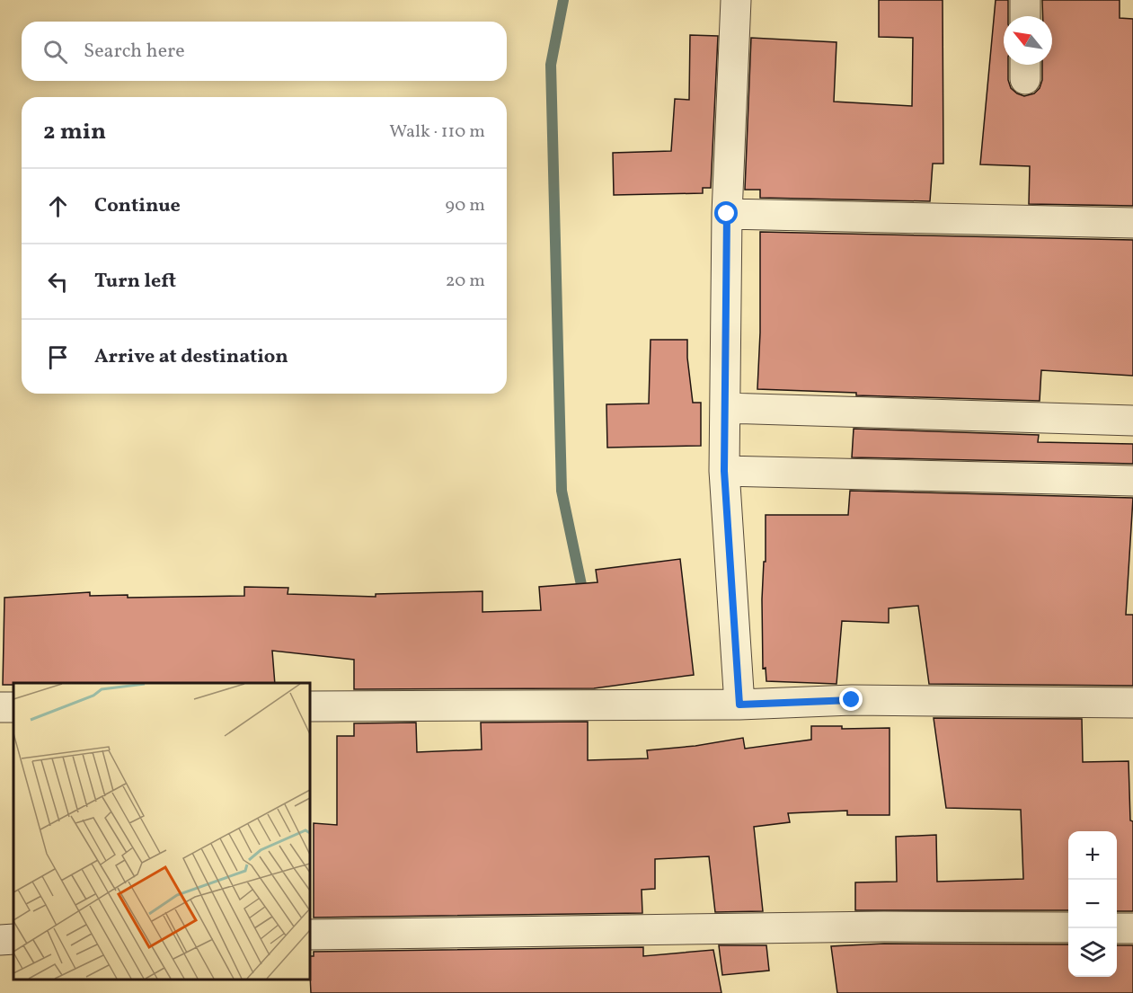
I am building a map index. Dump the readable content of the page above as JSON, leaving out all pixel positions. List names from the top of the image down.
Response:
{
  "north": "top left",
  "page": {
    "search": "Search here",
    "heading": ["2 min", "Walk · 110 m"],
    "list": [
      ["Continue", "90 m"],
      ["Turn left", "20 m"],
      "Arrive at destination"
    ],
    "map_buttons": ["+", "−"]
  }
}
